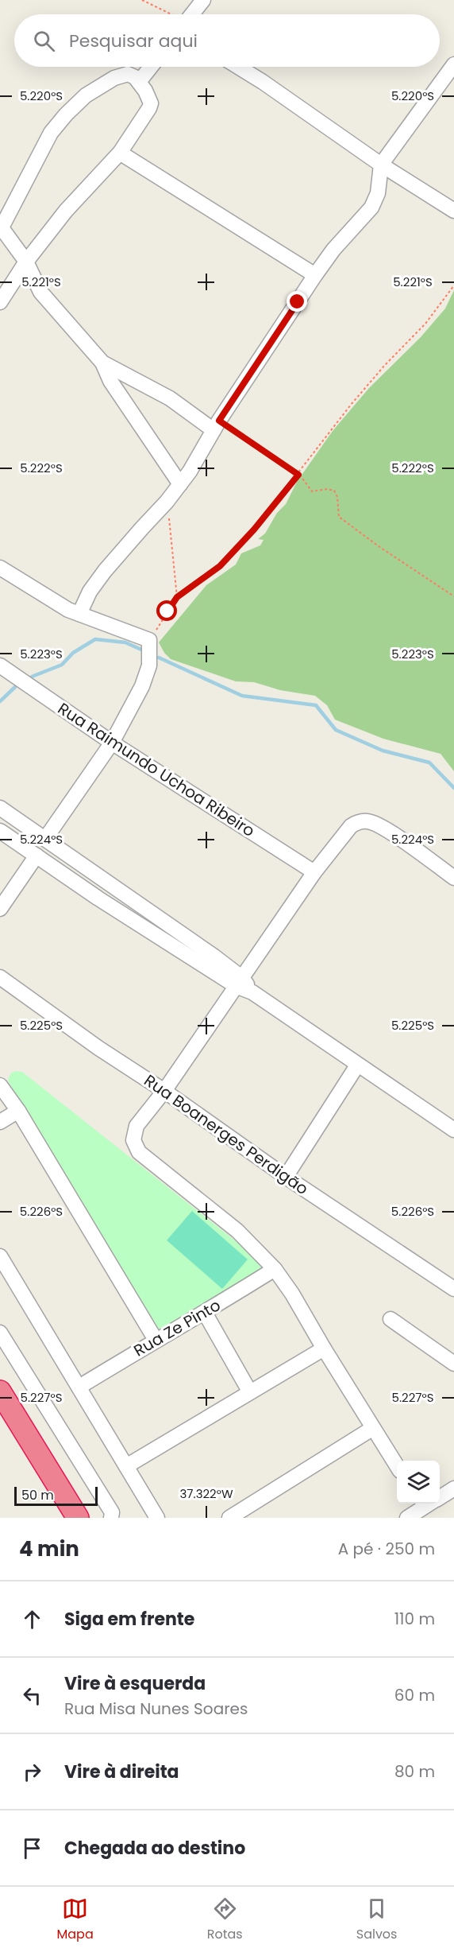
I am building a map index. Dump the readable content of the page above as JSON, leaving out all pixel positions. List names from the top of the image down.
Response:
{
  "streets": {
    "street": ["Rua Raimundo Uchoa Ribeiro", "Rua Boanerges Perdigão", "Rua Ze Pinto"]
  },
  "scale_bar": "50 m",
  "page": {
    "search": "Pesquisar aqui",
    "scale": "50 m",
    "heading": ["4 min", "A pé · 250 m"],
    "list": [
      ["Siga em frente", "110 m"],
      ["Vire à esquerda", "Rua Misa Nunes Soares", "60 m"],
      ["Vire à direita", "80 m"],
      "Chegada ao destino"
    ],
    "nav": ["Mapa", "Rotas", "Salvos"]
  },
  "coordinates": [
    "5.220°S",
    "5.221°S",
    "5.222°S",
    "5.223°S",
    "5.224°S",
    "5.225°S",
    "5.226°S",
    "5.227°S",
    "37.322°W"
  ]
}
